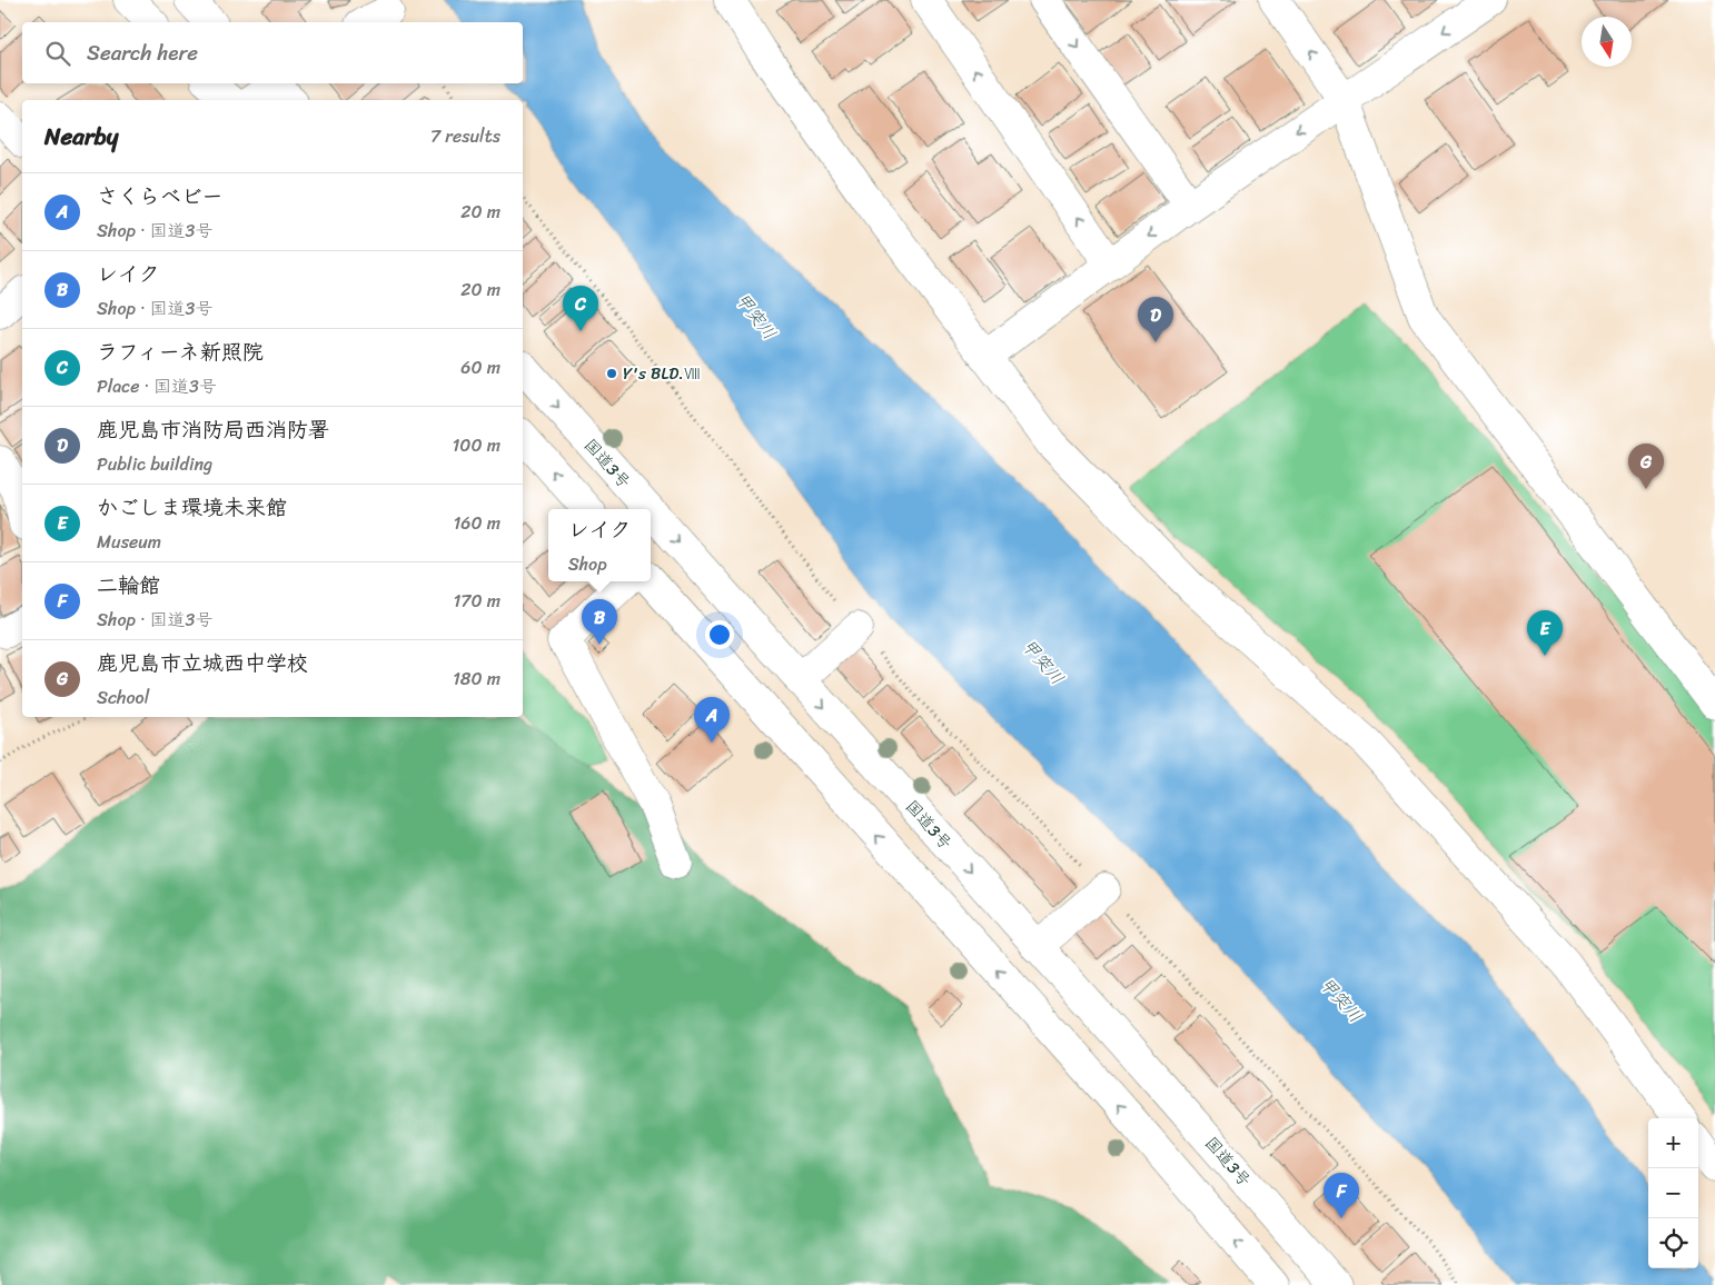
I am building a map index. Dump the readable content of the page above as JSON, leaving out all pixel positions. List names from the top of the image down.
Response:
{
  "streets": {
    "main road": ["国道3号"]
  },
  "water": ["甲突川"],
  "places": ["Y's BLD.Ⅷ"],
  "north": "bottom",
  "page": {
    "search": "Search here",
    "heading": ["Nearby", "7 results"],
    "list": [
      {
        "mark": "A",
        "name": "さくらベビー",
        "note": "Shop · 国道3号",
        "value": "20 m"
      },
      {
        "mark": "B",
        "name": "レイク",
        "note": "Shop · 国道3号",
        "value": "20 m"
      },
      {
        "mark": "C",
        "name": "ラフィーネ新照院",
        "note": "Place · 国道3号",
        "value": "60 m"
      },
      {
        "mark": "D",
        "name": "鹿児島市消防局西消防署",
        "note": "Public building",
        "value": "100 m"
      },
      {
        "mark": "E",
        "name": "かごしま環境未来館",
        "note": "Museum",
        "value": "160 m"
      },
      {
        "mark": "F",
        "name": "二輪館",
        "note": "Shop · 国道3号",
        "value": "170 m"
      },
      {
        "mark": "G",
        "name": "鹿児島市立城西中学校",
        "note": "School",
        "value": "180 m"
      }
    ],
    "pins": [
      "C",
      "D",
      "G",
      "B",
      "E",
      "A",
      "F"
    ],
    "popup": ["レイク", "Shop"],
    "map_buttons": ["+", "−"]
  }
}
